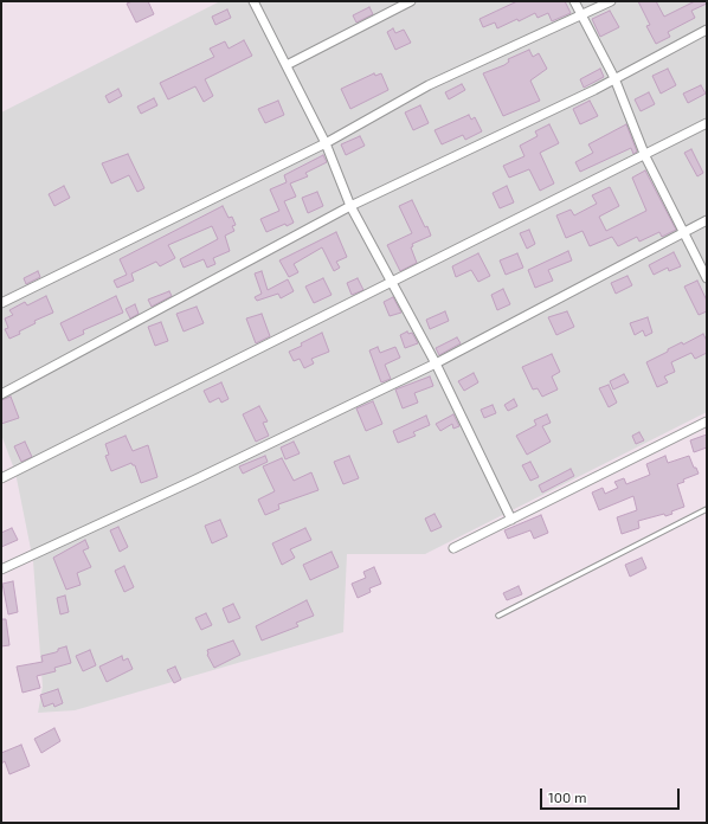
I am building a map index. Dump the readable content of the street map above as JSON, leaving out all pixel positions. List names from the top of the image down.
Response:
{
  "scale_bar": "100 m"
}
